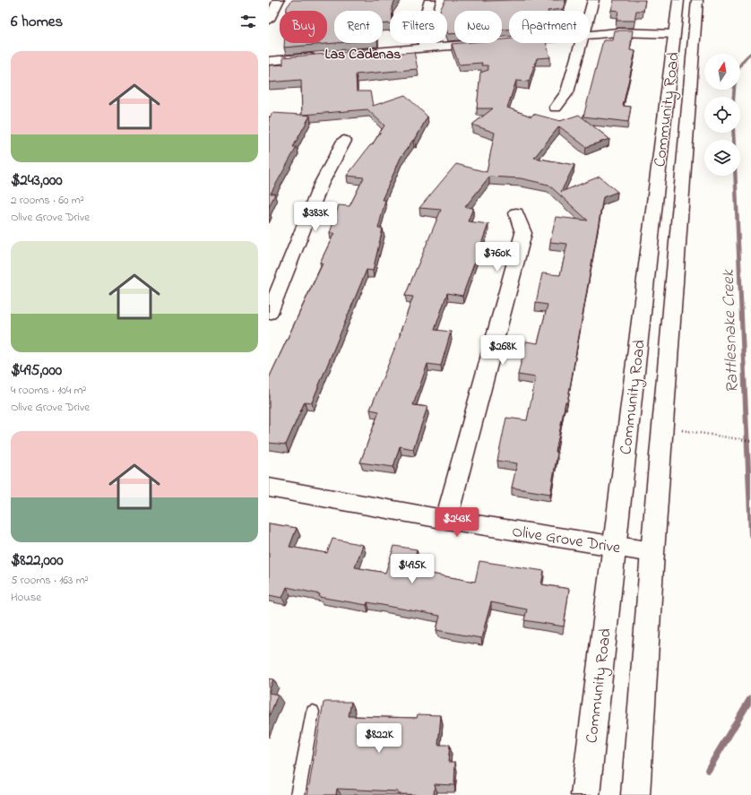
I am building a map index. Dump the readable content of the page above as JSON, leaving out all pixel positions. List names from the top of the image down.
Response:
{
  "streets": {
    "main road": ["Community Road"],
    "street": ["Olive Grove Drive"]
  },
  "crossings": [
    ["Community Road", "Olive Grove Drive"]
  ],
  "districts": ["Las Cadenas"],
  "water": ["Rattlesnake Creek"],
  "north": "top",
  "page": {
    "heading": "6 homes",
    "chip": [
      "Buy",
      "Rent",
      "Filters",
      "New",
      "Apartment"
    ],
    "list": [
      {
        "name": "$243,000",
        "note": "2 rooms · 60 m² · Olive Grove Drive"
      },
      {
        "name": "$495,000",
        "note": "4 rooms · 104 m² · Olive Grove Drive"
      },
      {
        "name": "$822,000",
        "note": "5 rooms · 163 m² · House"
      }
    ],
    "price": [
      "$383K",
      "$760K",
      "$268K",
      "$243K",
      "$495K",
      "$822K"
    ]
  }
}
